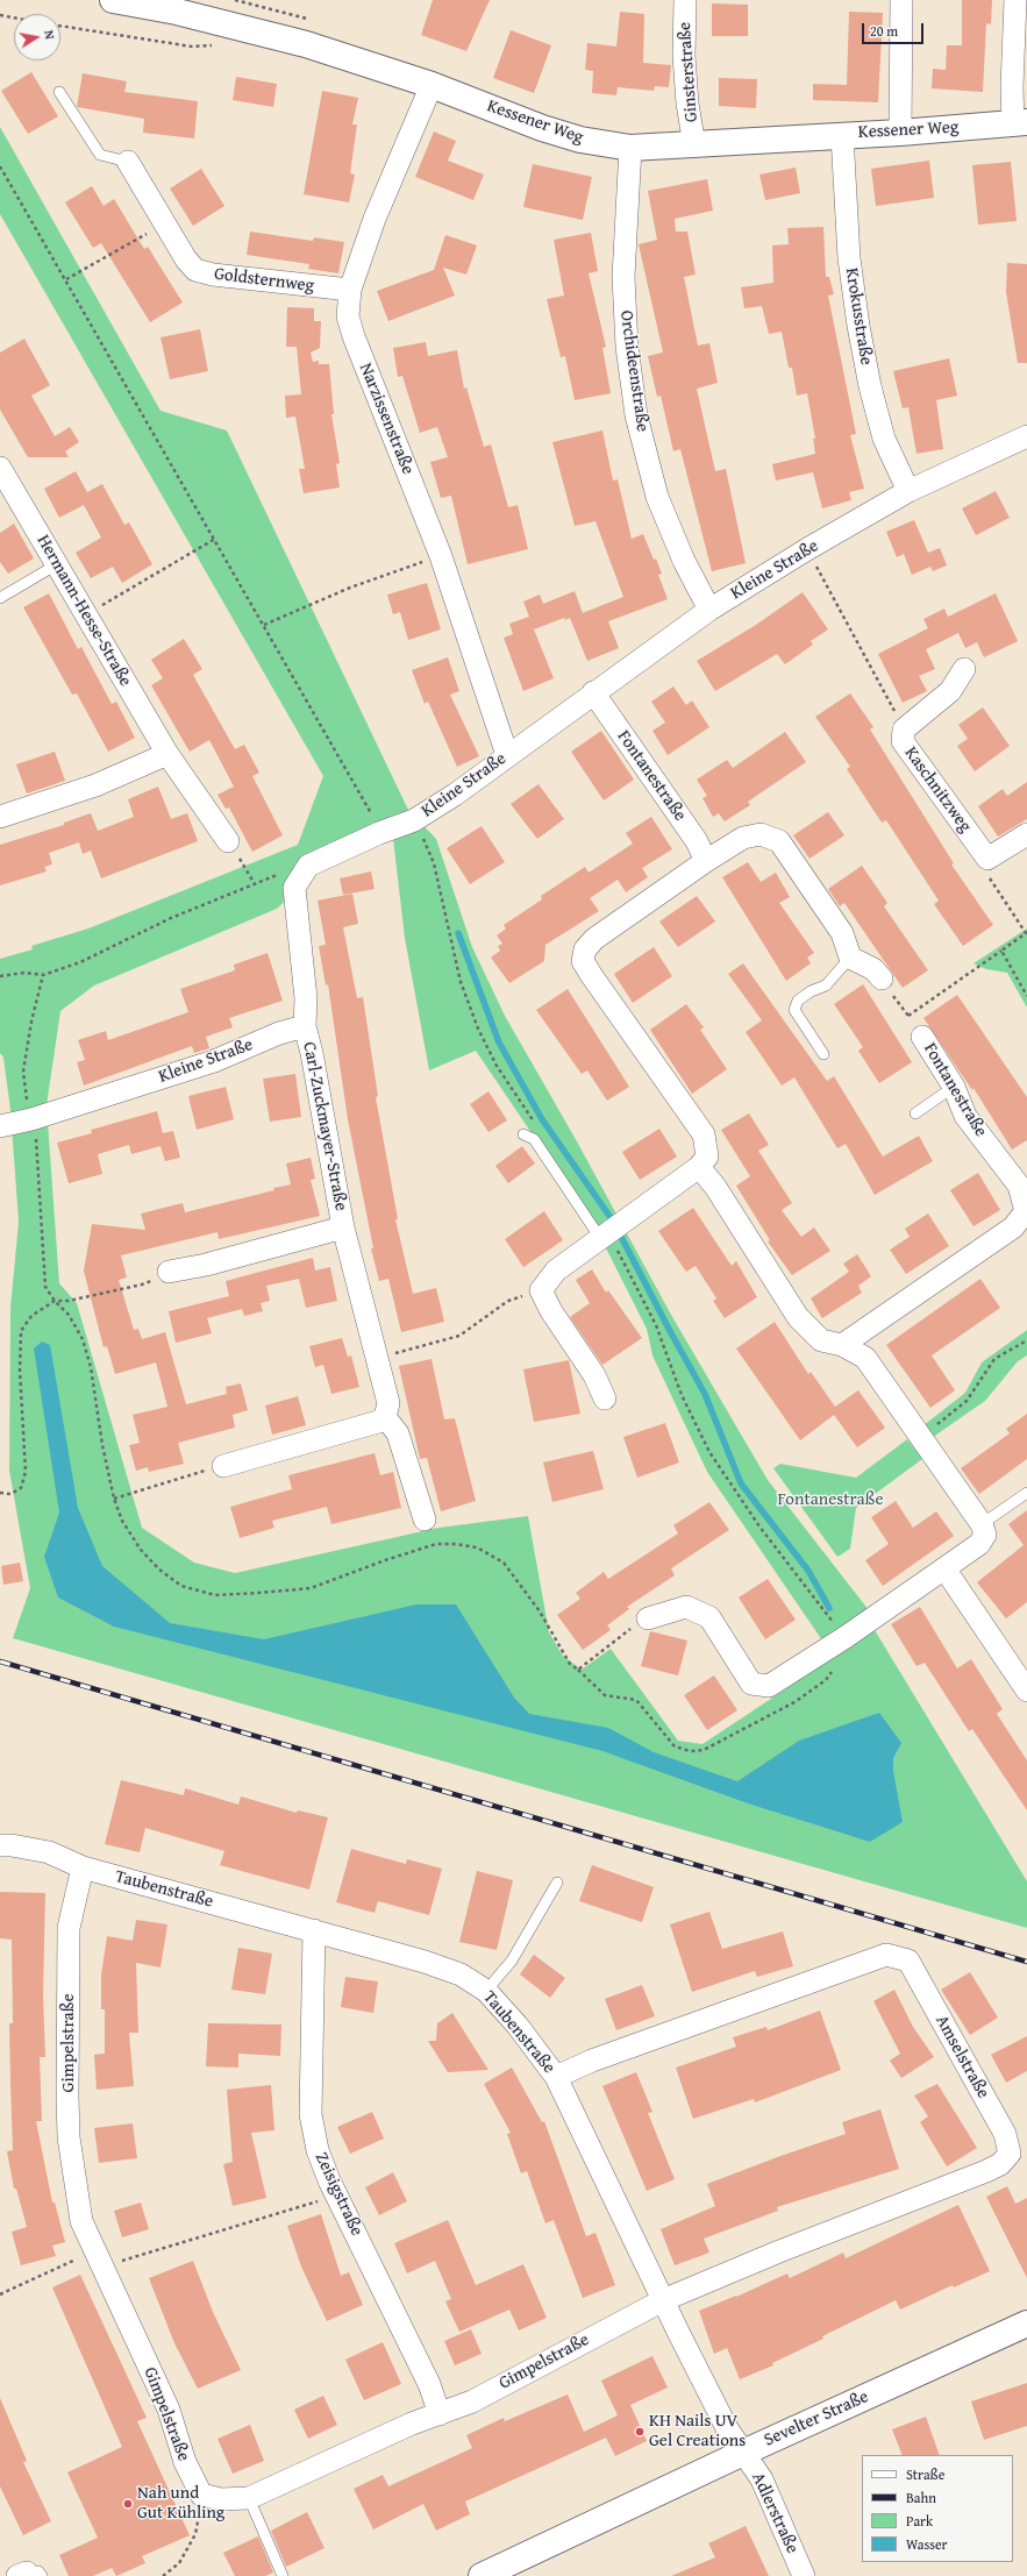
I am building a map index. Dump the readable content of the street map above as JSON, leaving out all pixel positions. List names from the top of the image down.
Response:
{
  "streets": {
    "street": [
      "Ginsterstraße",
      "Kessener Weg",
      "Goldsternweg",
      "Krokusstraße",
      "Orchideenstraße",
      "Narzissenstraße",
      "Kleine Straße",
      "Hermann-Hesse-Straße",
      "Fontanestraße",
      "Kaschnitzweg",
      "Carl-Zuckmayer-Straße",
      "Taubenstraße",
      "Gimpelstraße",
      "Amselstraße",
      "Zeisigstraße",
      "Sevelter Straße",
      "Adlerstraße"
    ]
  },
  "crossings": [
    ["Ginsterstraße", "Kessener Weg"],
    ["Kessener Weg", "Krokusstraße"],
    ["Kessener Weg", "Orchideenstraße"],
    ["Kessener Weg", "Narzissenstraße"],
    ["Goldsternweg", "Narzissenstraße"],
    ["Krokusstraße", "Kleine Straße"],
    ["Orchideenstraße", "Kleine Straße"],
    ["Narzissenstraße", "Kleine Straße"],
    ["Kleine Straße", "Fontanestraße"],
    ["Kleine Straße", "Carl-Zuckmayer-Straße"],
    ["Taubenstraße", "Gimpelstraße"],
    ["Taubenstraße", "Amselstraße"],
    ["Taubenstraße", "Zeisigstraße"],
    ["Taubenstraße", "Sevelter Straße"],
    ["Taubenstraße", "Adlerstraße"],
    ["Gimpelstraße", "Amselstraße"],
    ["Gimpelstraße", "Zeisigstraße"],
    ["Sevelter Straße", "Adlerstraße"]
  ],
  "parks": ["Fontanestraße"],
  "places": ["KH Nails UV Gel Creations", "Nah und Gut Kühling"],
  "legend": [
    "Straße",
    "Bahn",
    "Park",
    "Wasser"
  ],
  "scale_bar": "20 m",
  "north": "right"
}
